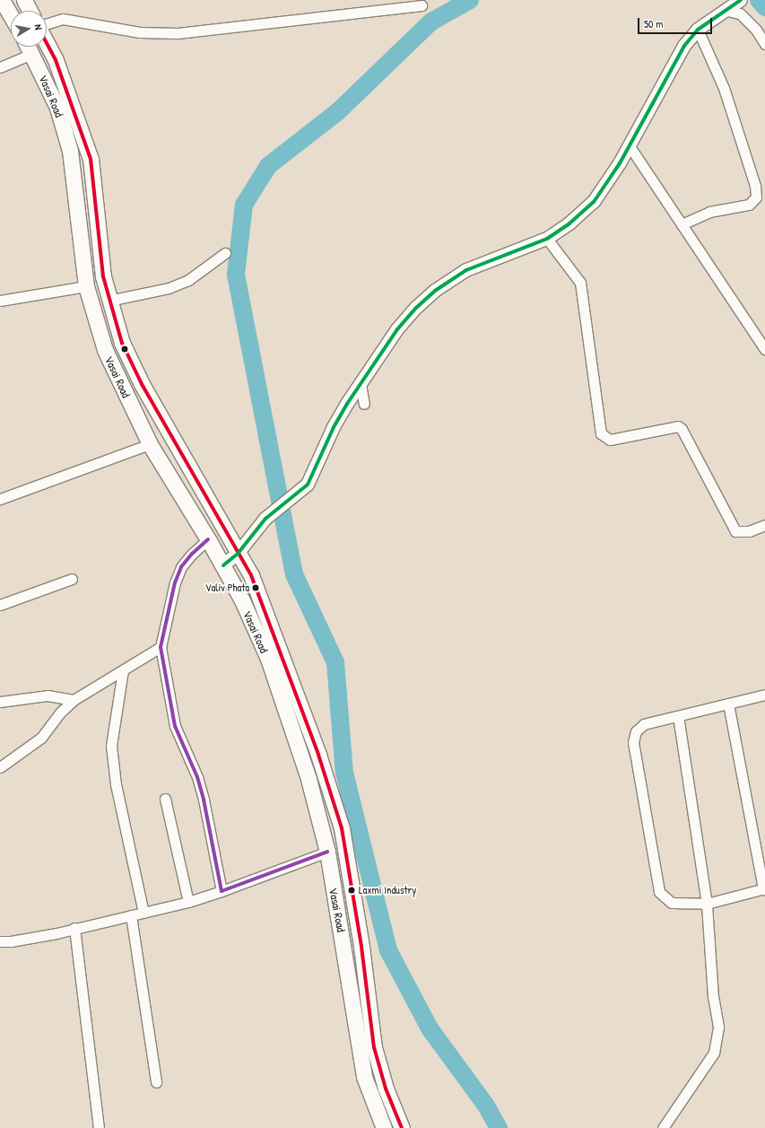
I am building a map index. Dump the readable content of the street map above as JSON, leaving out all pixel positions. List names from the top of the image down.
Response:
{
  "streets": {
    "main road": ["Vasai Road"]
  },
  "places": ["Valiv Phata", "Laxmi Industry"],
  "scale_bar": "50 m",
  "north": "right"
}
